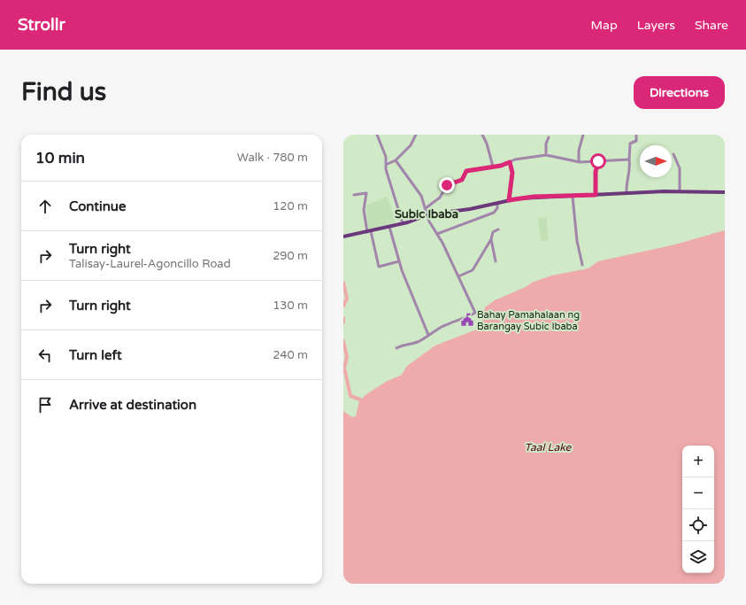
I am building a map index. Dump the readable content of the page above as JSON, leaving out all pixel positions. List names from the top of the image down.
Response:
{
  "districts": ["Subic Ibaba"],
  "water": ["Taal Lake"],
  "places": {
    "public building": ["Bahay Pamahalaan ng Barangay Subic Ibaba"]
  },
  "north": "right",
  "page": {
    "header": "Strollr",
    "nav": ["Map", "Layers", "Share"],
    "buttons": "Directions",
    "title": "Find us",
    "heading": ["10 min", "Walk · 780 m"],
    "list": [
      ["Continue", "120 m"],
      ["Turn right", "Talisay-Laurel-Agoncillo Road", "290 m"],
      ["Turn right", "130 m"],
      ["Turn left", "240 m"],
      "Arrive at destination"
    ],
    "map_buttons": ["+", "−"]
  }
}
